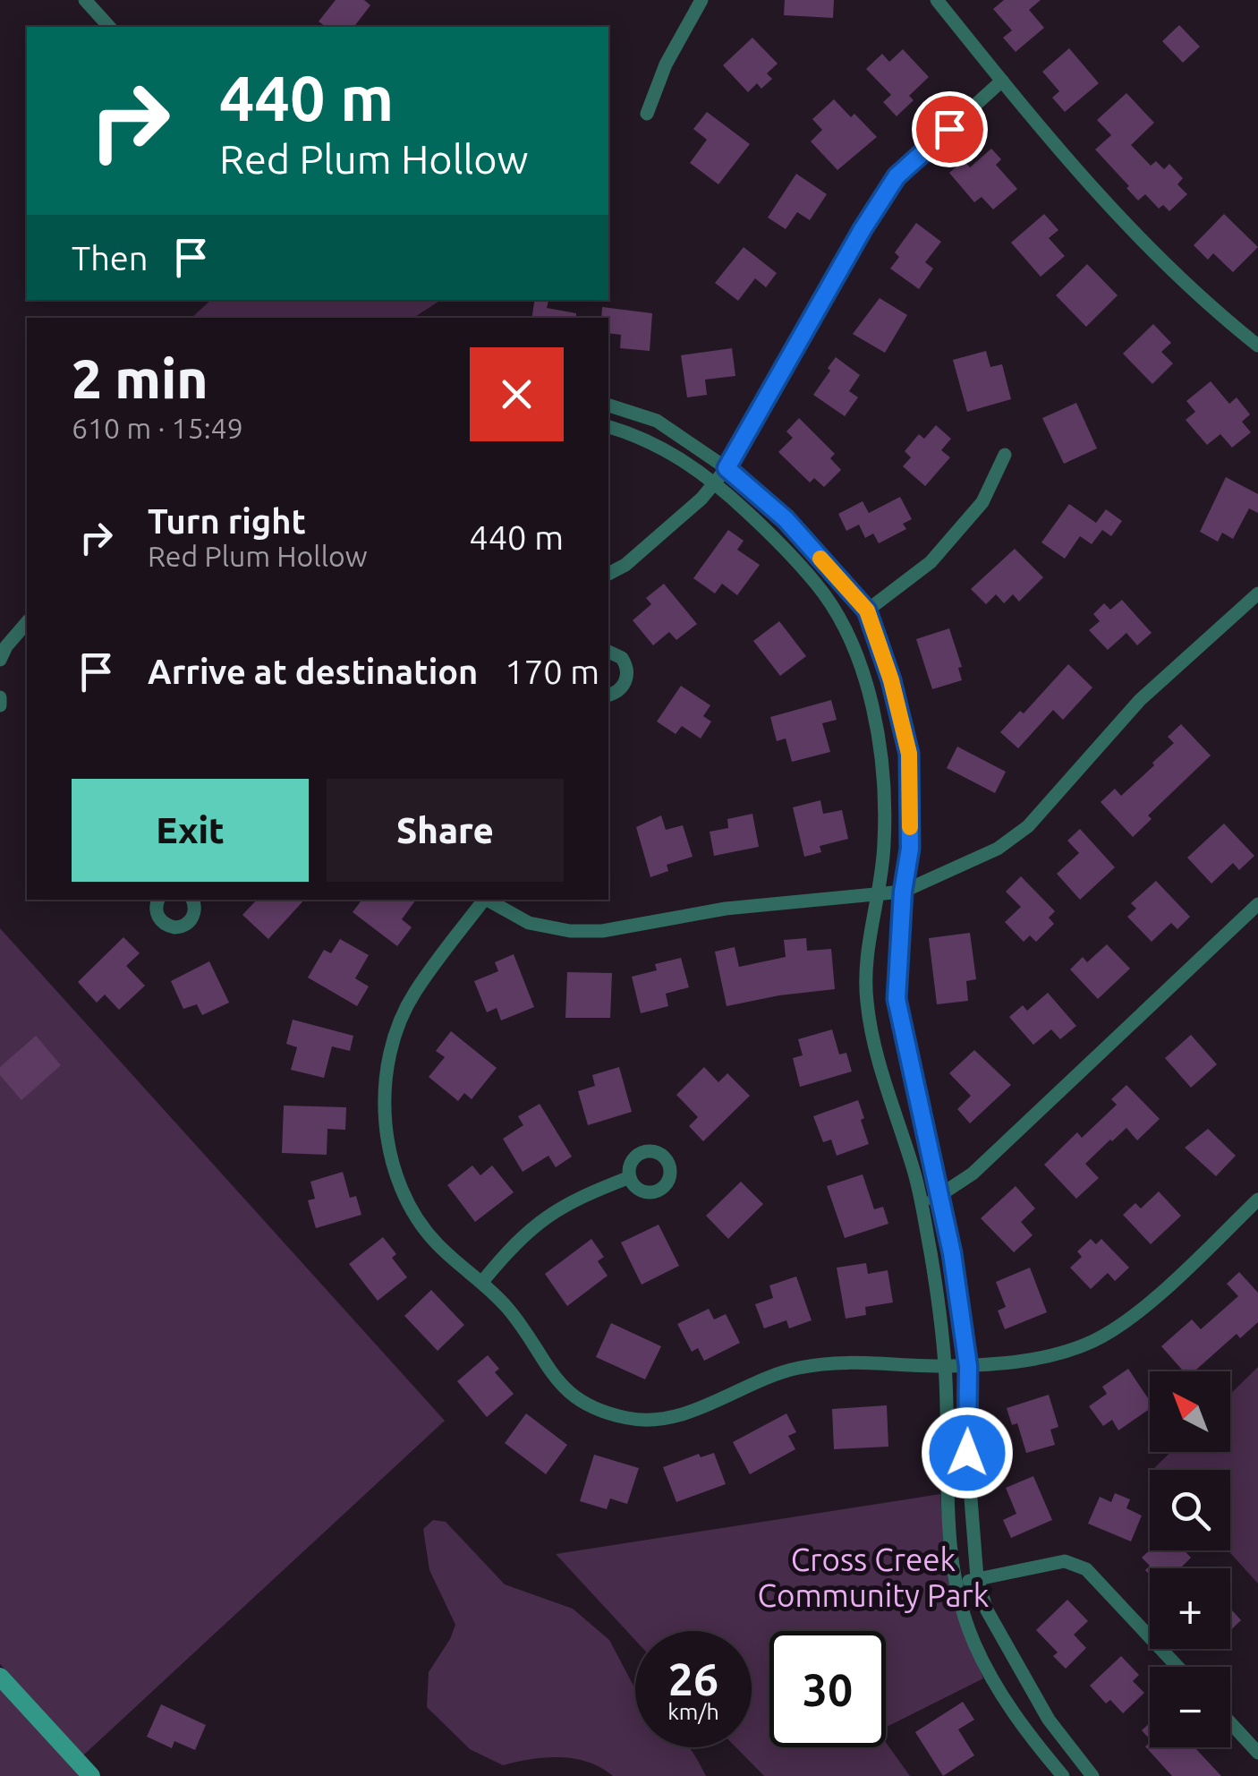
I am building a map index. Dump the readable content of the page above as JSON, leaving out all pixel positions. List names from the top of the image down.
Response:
{
  "parks": ["Cross Creek Community Park"],
  "north": "top left",
  "page": {
    "turn": ["440 m", "Red Plum Hollow"],
    "then": "Then",
    "heading": ["2 min", "610 m · 15:49"],
    "list": [
      {
        "name": "Turn right",
        "note": "Red Plum Hollow",
        "value": "440 m"
      },
      {
        "name": "Arrive at destination",
        "value": "170 m"
      }
    ],
    "buttons": ["Exit", "Share"],
    "map_buttons": ["+", "−"],
    "speed": "26 km/h",
    "limit": "30"
  }
}
